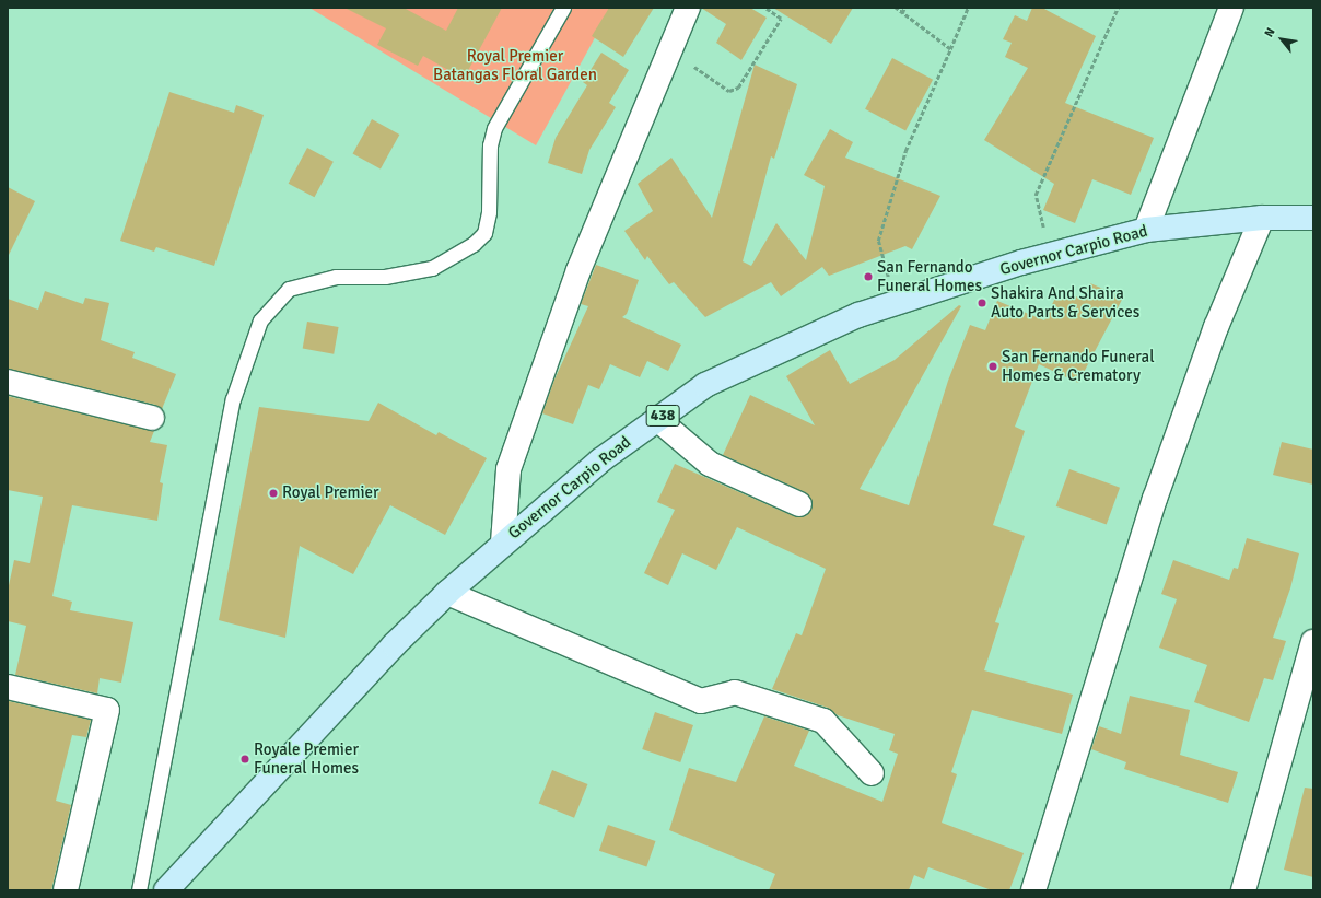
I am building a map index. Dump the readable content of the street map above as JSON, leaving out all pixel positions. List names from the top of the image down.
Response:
{
  "streets": {
    "main road": ["Governor Carpio Road", "438"]
  },
  "parks": ["Royal Premier Batangas Floral Garden"],
  "places": [
    "San Fernando Funeral Homes",
    "Shakira And Shaira Auto Parts & Services",
    "San Fernando Funeral Homes & Crematory",
    "Royal Premier",
    "Royale Premier Funeral Homes"
  ],
  "north": "top left"
}
